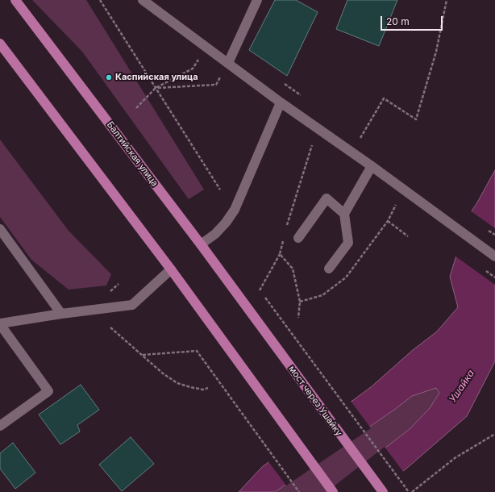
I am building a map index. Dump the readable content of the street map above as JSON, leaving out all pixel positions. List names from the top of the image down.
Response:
{
  "streets": {
    "main road": ["Балтийская улица", "мост через Ушайку"]
  },
  "crossings": [
    ["Балтийская улица", "мост через Ушайку"]
  ],
  "water": ["Ушайка"],
  "places": ["Каспийская улица"],
  "scale_bar": "20 m"
}
